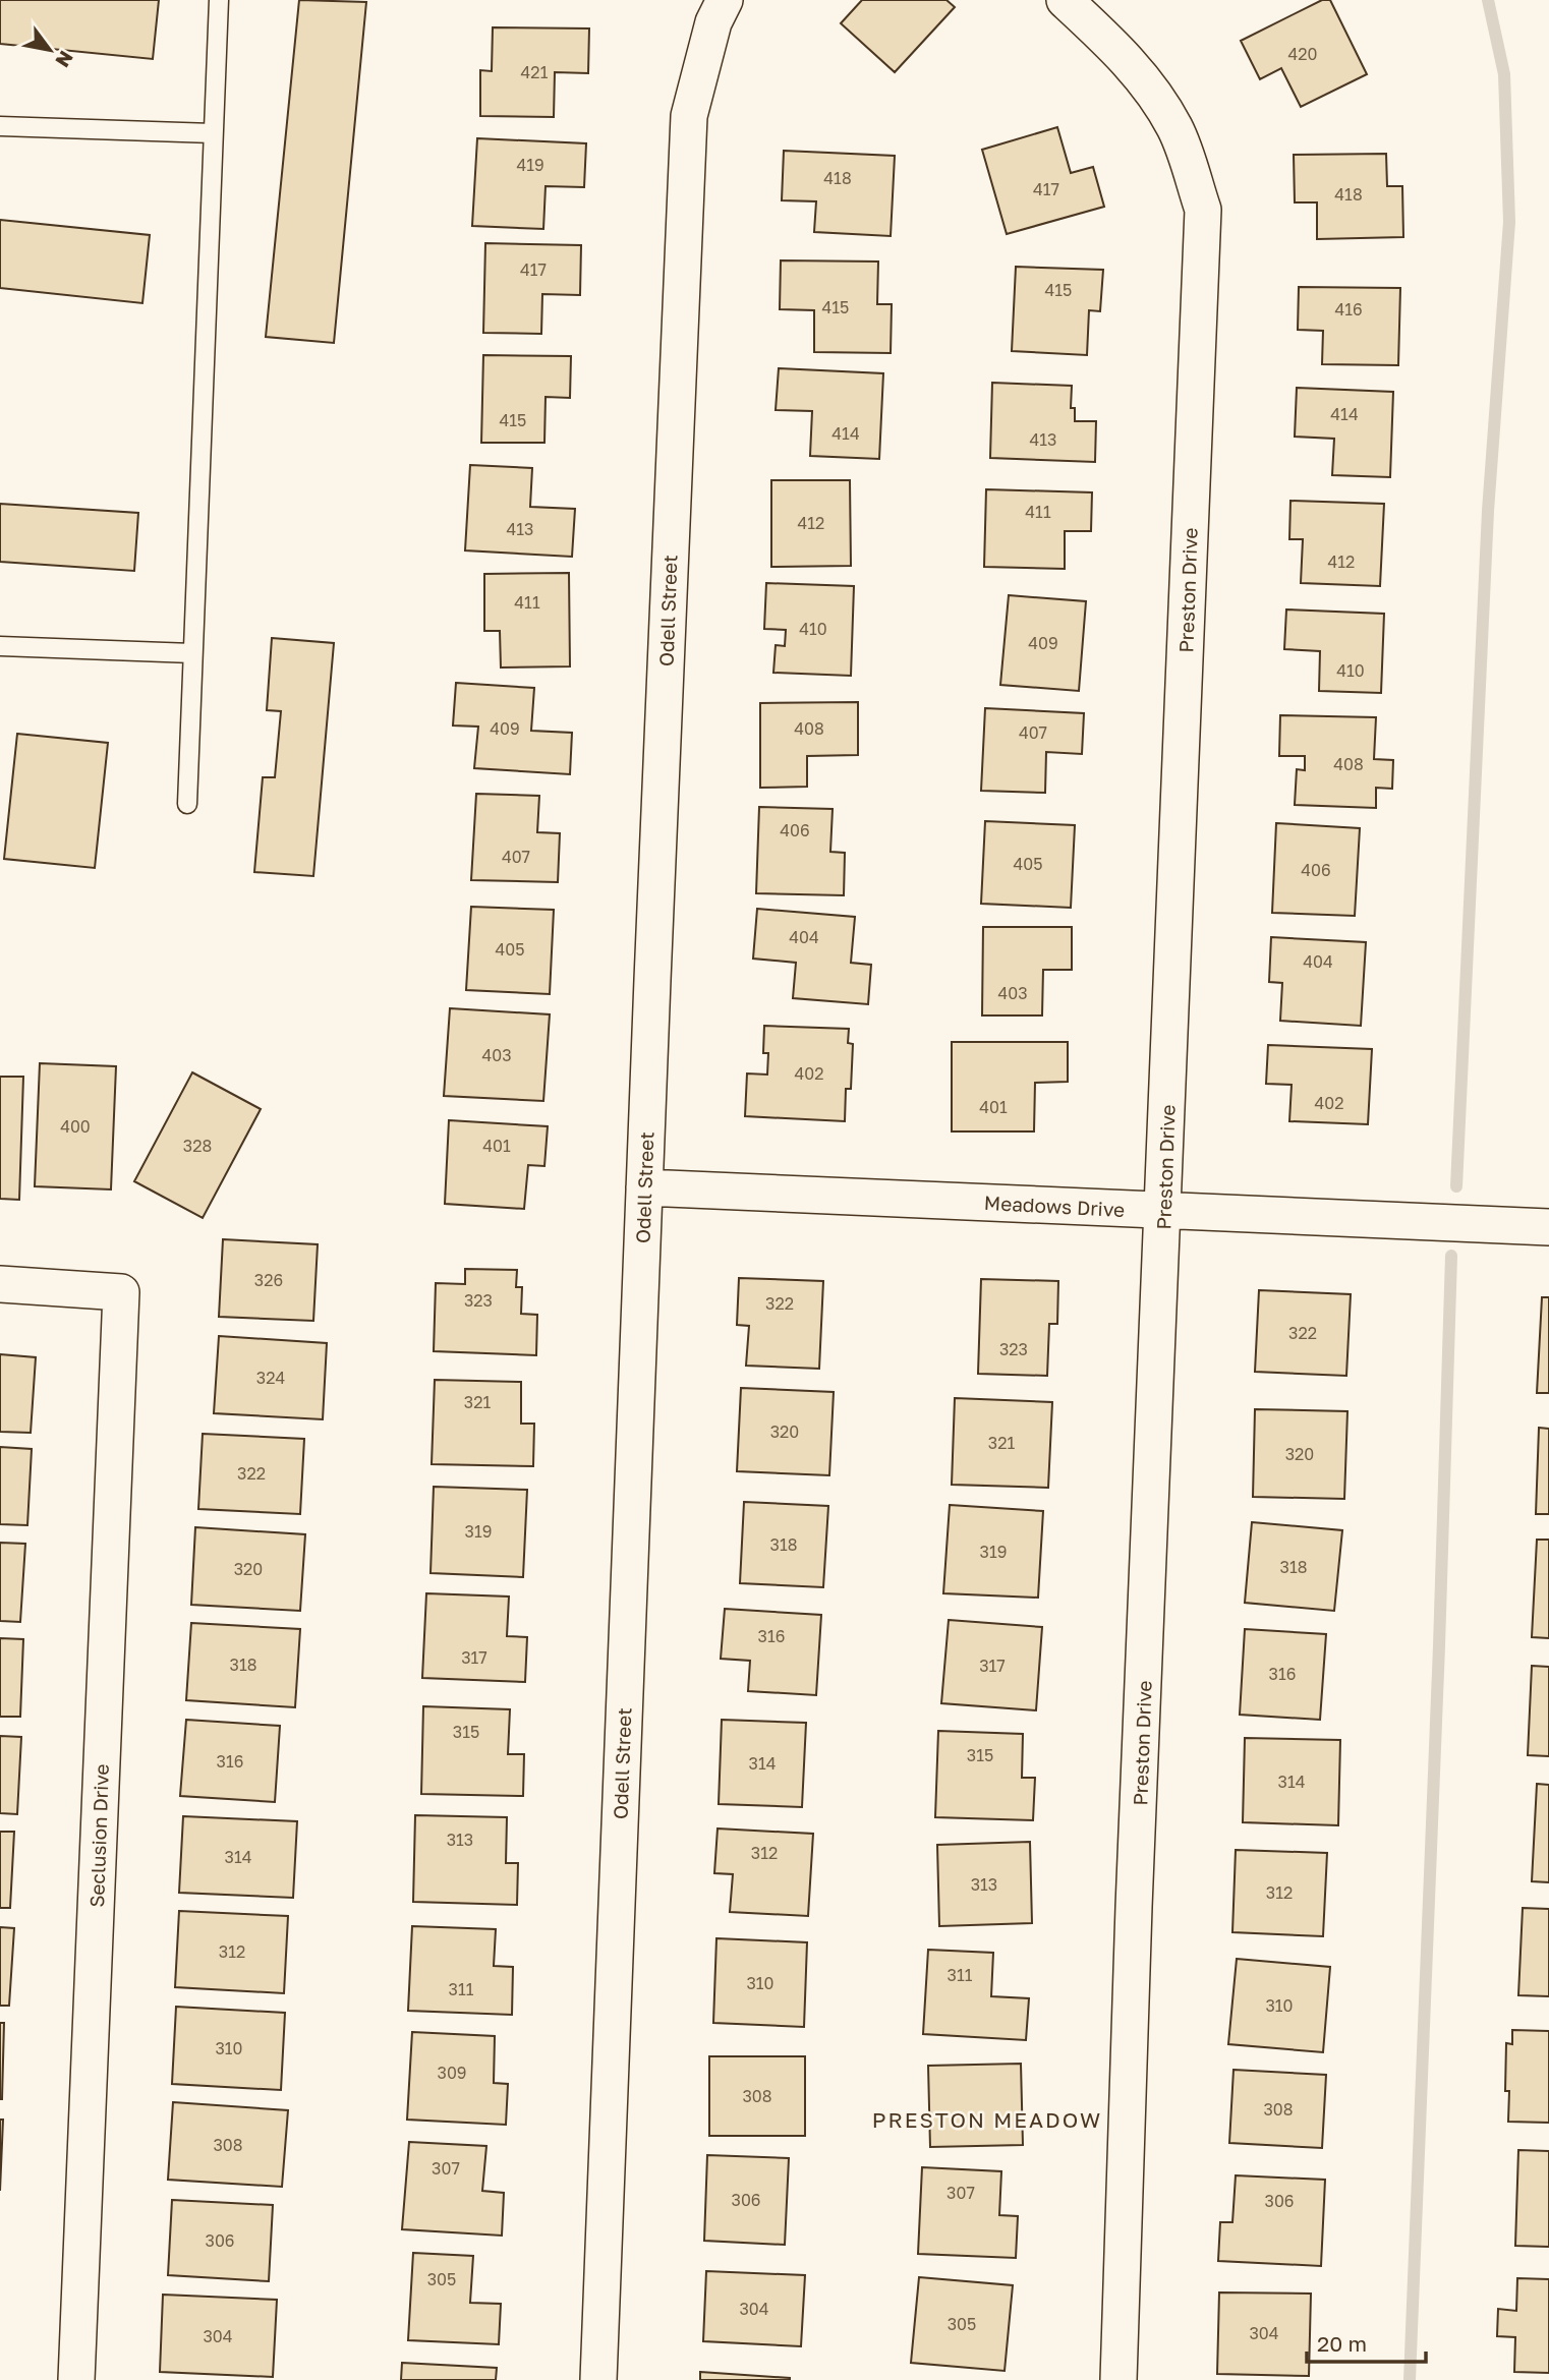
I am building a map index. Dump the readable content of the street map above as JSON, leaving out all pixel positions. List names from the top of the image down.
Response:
{
  "streets": {
    "street": [
      "Preston Drive",
      "Odell Street",
      "Meadows Drive",
      "Seclusion Drive"
    ]
  },
  "crossings": [
    ["Preston Drive", "Meadows Drive"],
    ["Odell Street", "Meadows Drive"]
  ],
  "districts": ["PRESTON MEADOW"],
  "house_numbers": [
    "420",
    "421",
    "419",
    "418",
    "417",
    "418",
    "417",
    "415",
    "415",
    "416",
    "414",
    "415",
    "414",
    "413",
    "411",
    "412",
    "413",
    "412",
    "411",
    "410",
    "409",
    "410",
    "409",
    "408",
    "407",
    "408",
    "406",
    "407",
    "405",
    "406",
    "404",
    "405",
    "404",
    "403",
    "403",
    "402",
    "402",
    "401",
    "400",
    "328",
    "401",
    "326",
    "323",
    "322",
    "322",
    "323",
    "324",
    "321",
    "320",
    "321",
    "320",
    "322",
    "319",
    "318",
    "319",
    "318",
    "320",
    "316",
    "317",
    "318",
    "317",
    "316",
    "315",
    "315",
    "316",
    "314",
    "314",
    "313",
    "312",
    "314",
    "313",
    "312",
    "312",
    "311",
    "310",
    "311",
    "310",
    "310",
    "309",
    "308",
    "308",
    "308",
    "307",
    "307",
    "306",
    "306",
    "306",
    "305",
    "304",
    "305",
    "304",
    "304"
  ],
  "scale_bar": "20 m",
  "north": "bottom right"
}
